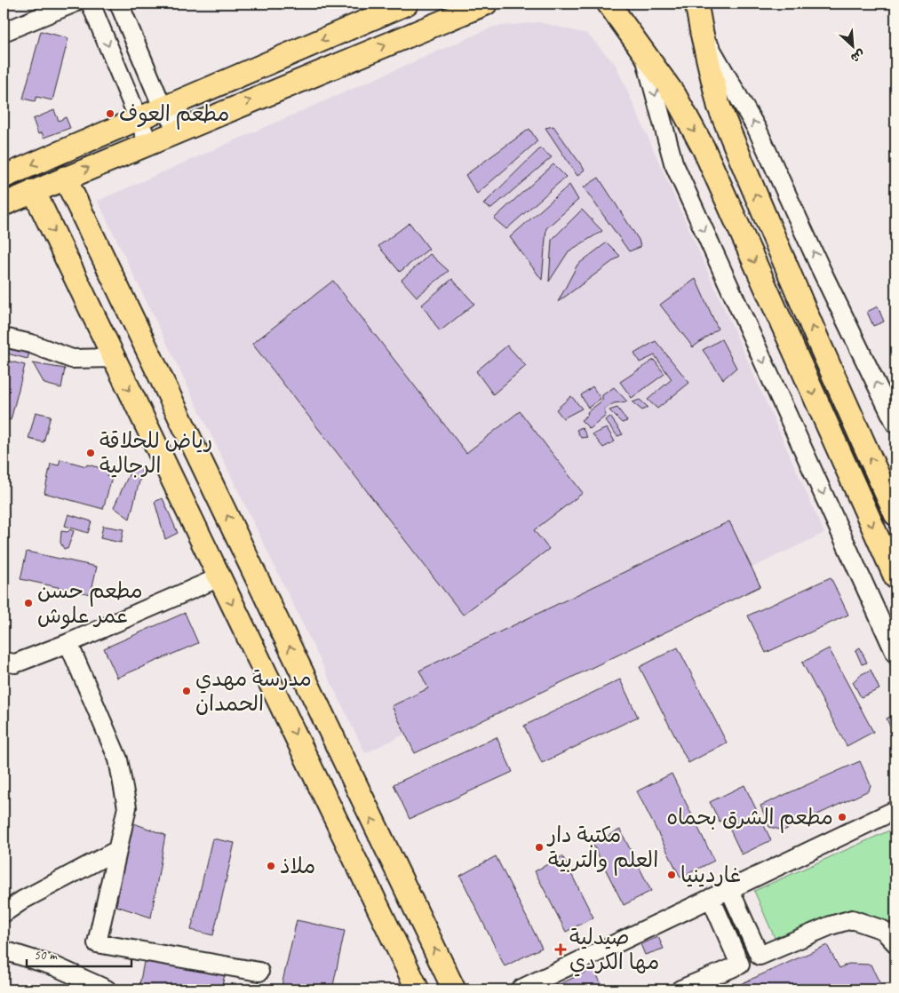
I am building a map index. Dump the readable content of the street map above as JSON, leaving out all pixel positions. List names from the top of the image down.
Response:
{
  "places": {
    "other": [
      "مطعم العوف",
      "رياض للحلاقة الرجالية",
      "مطعم حسن عمر علوش",
      "مدرسة مهدي الحمدان",
      "مطعم الشرق بحماه",
      "مكتبة دار العلم والتربية",
      "ملاذ",
      "غاردينيا"
    ],
    "health": ["صيدلية مها الكردي"]
  },
  "scale_bar": "50 m",
  "north": "bottom right"
}
